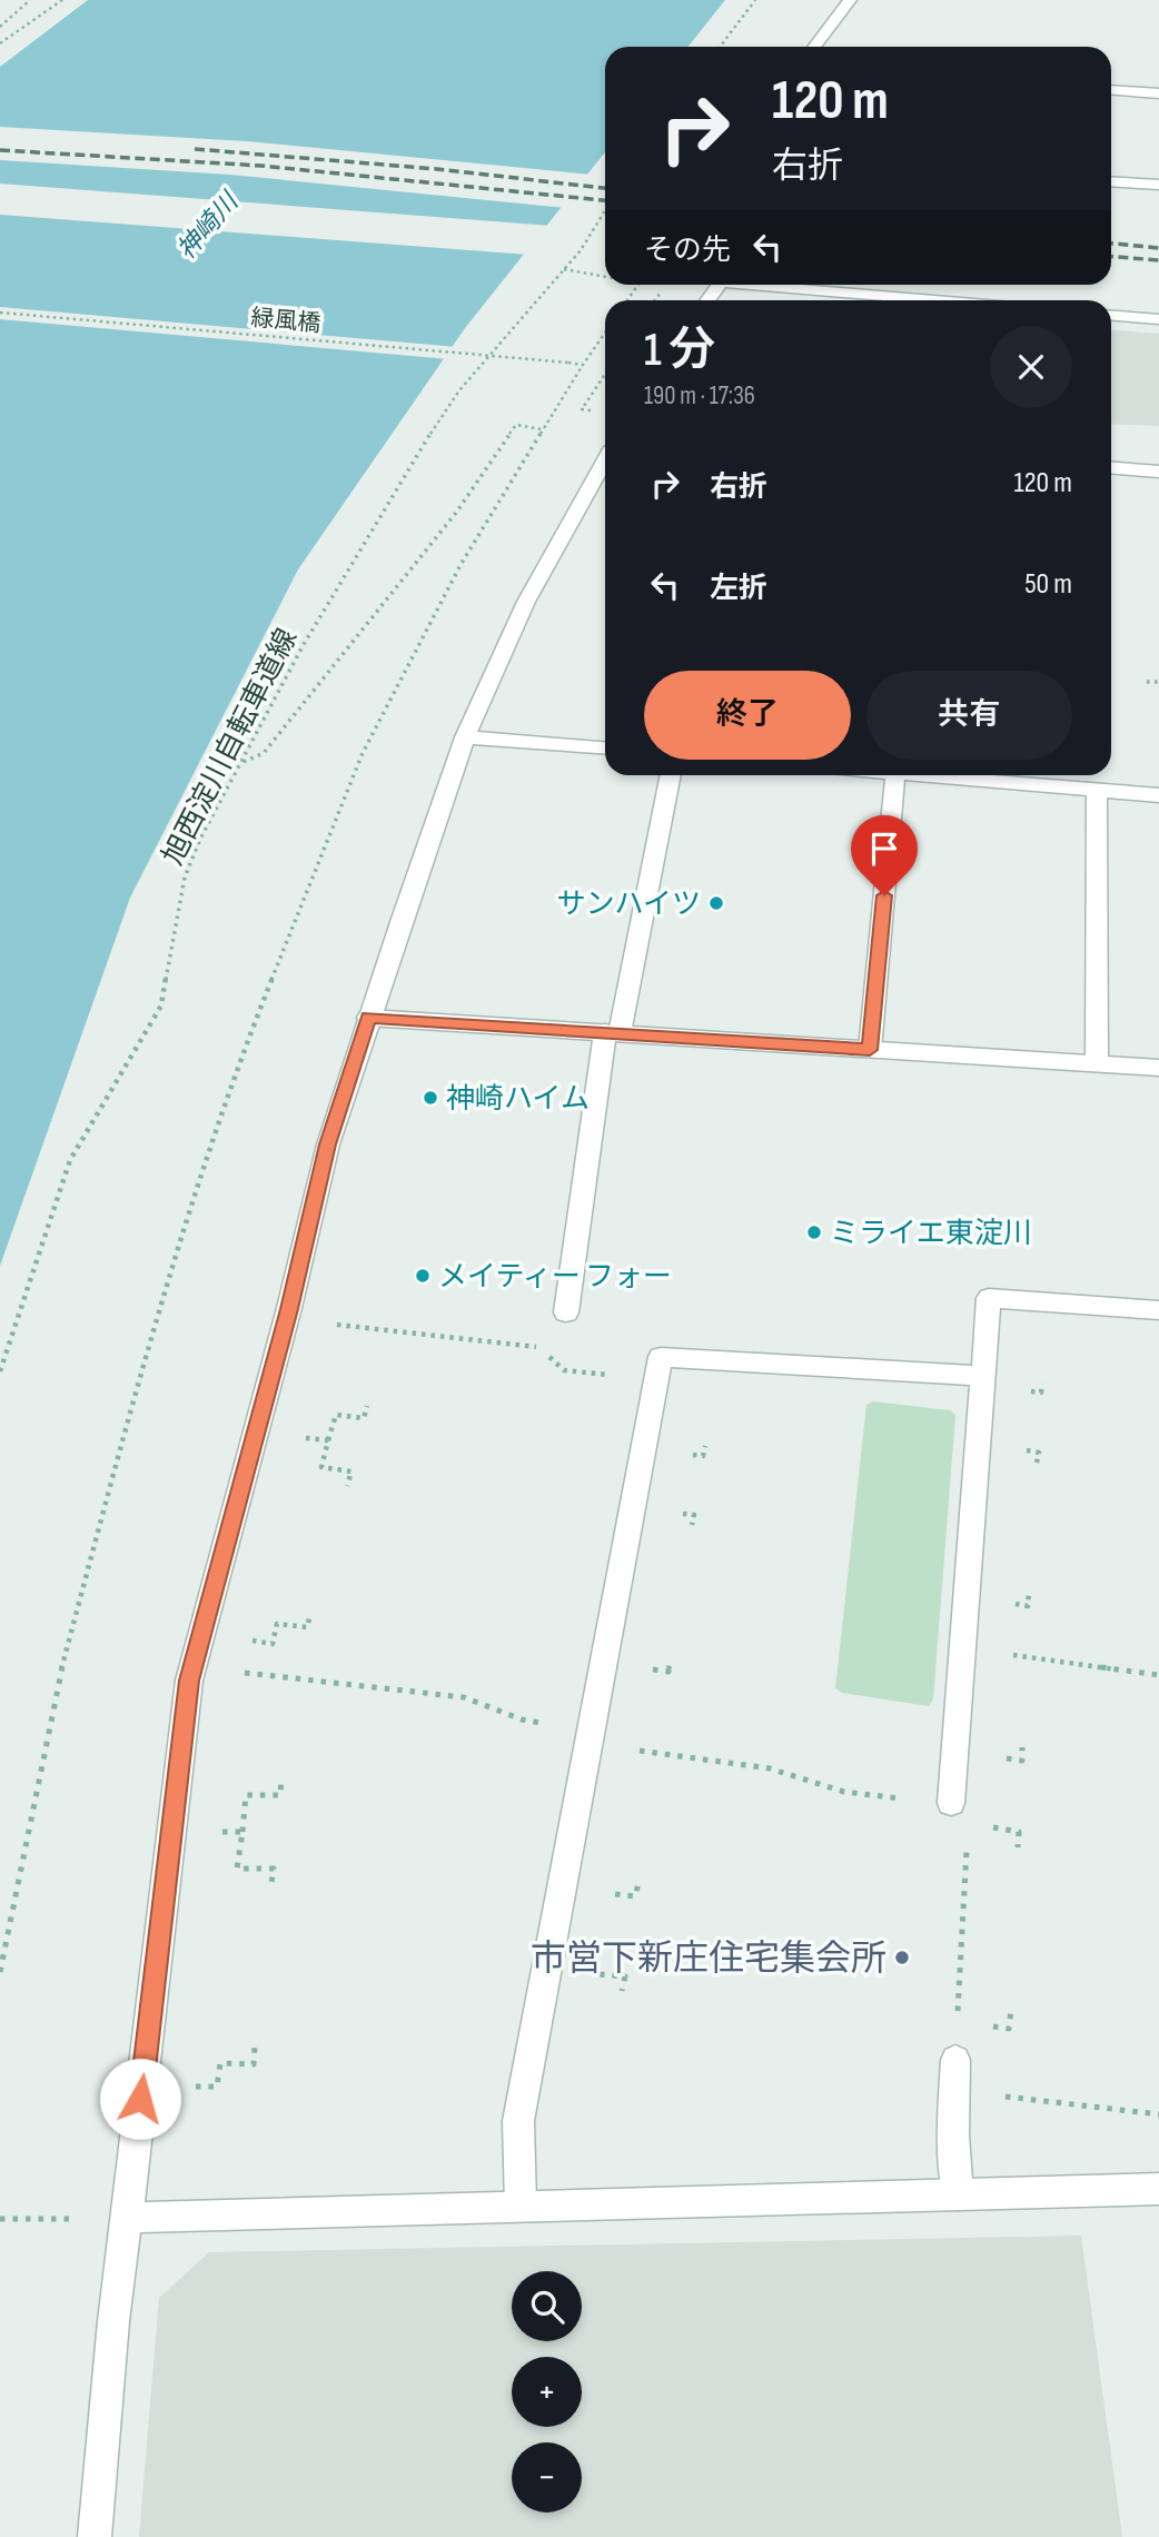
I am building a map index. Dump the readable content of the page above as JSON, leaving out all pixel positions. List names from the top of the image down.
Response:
{
  "streets": {
    "path": ["緑風橋", "旭西淀川自転車道線"]
  },
  "water": ["神崎川"],
  "places": [
    "サンハイツ",
    "神崎ハイム",
    "ミライエ東淀川",
    "メイティー フォー",
    "市営下新庄住宅集会所"
  ],
  "page": {
    "turn": ["120 m", "右折"],
    "then": "その先",
    "heading": ["1 分", "190 m · 17:36"],
    "list": [
      {
        "name": "右折",
        "value": "120 m"
      },
      {
        "name": "左折",
        "value": "50 m"
      }
    ],
    "buttons": ["終了", "共有"],
    "map_buttons": ["+", "−"]
  }
}
